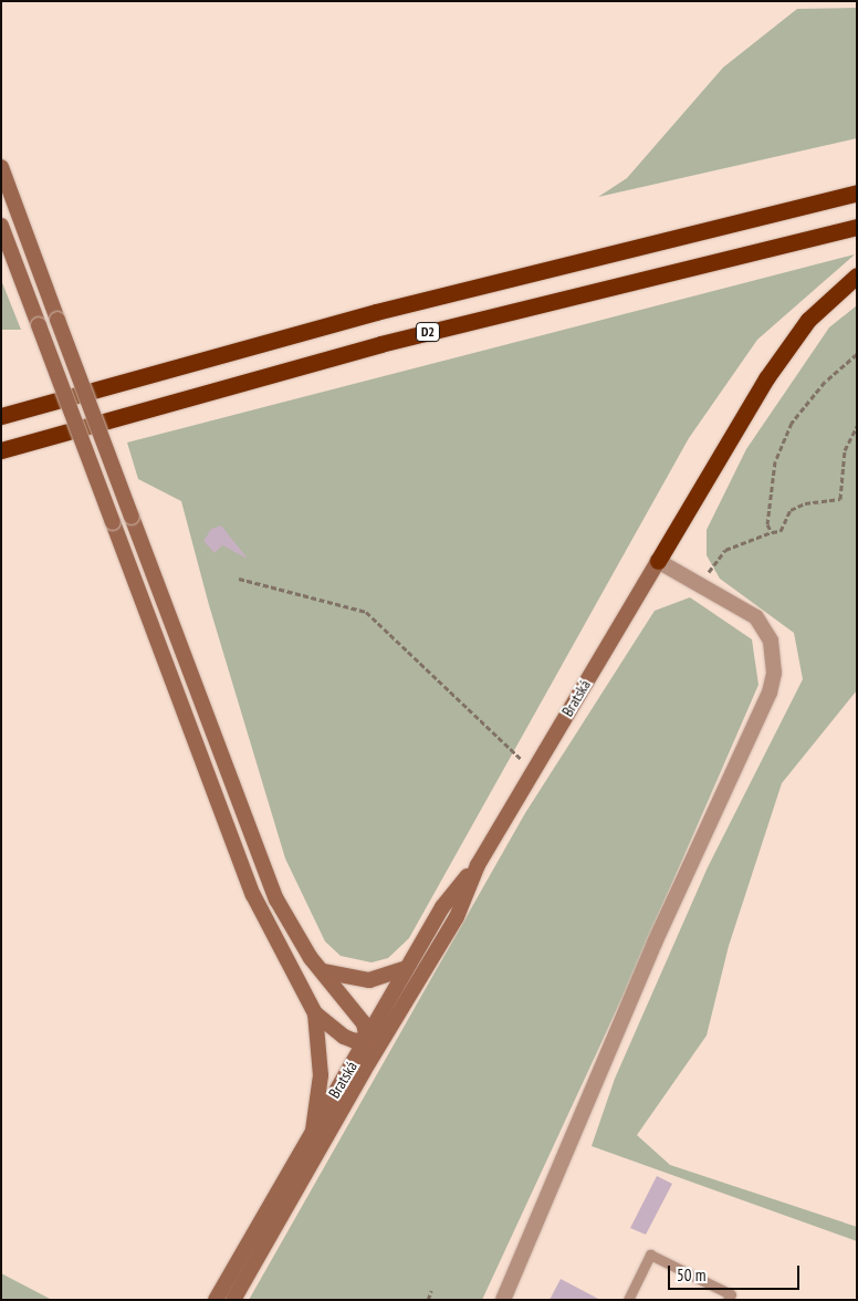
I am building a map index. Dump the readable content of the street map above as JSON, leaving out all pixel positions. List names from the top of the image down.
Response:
{
  "streets": {
    "highway": ["D2"],
    "main road": ["Bratská"]
  },
  "scale_bar": "50 m"
}
